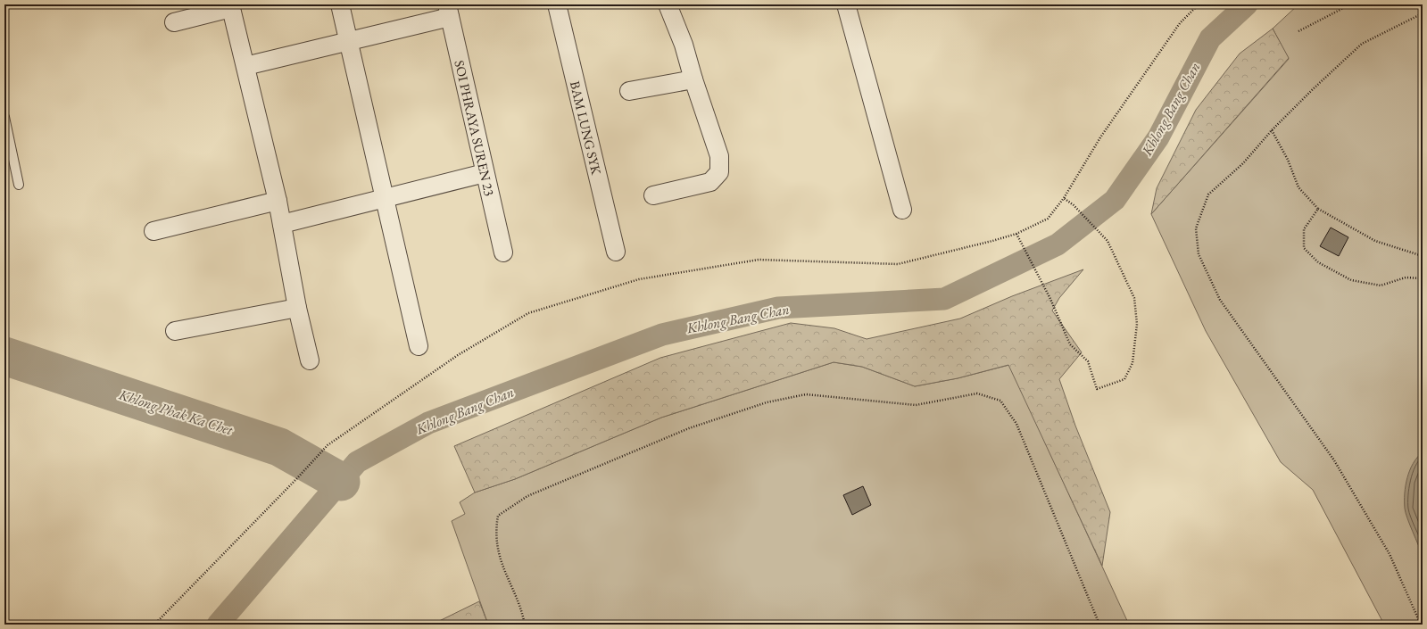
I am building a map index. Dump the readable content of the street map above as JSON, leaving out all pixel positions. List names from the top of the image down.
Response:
{
  "streets": {
    "street": ["BAM LUNG SYK", "SOI PHRAYA SUREN 23"]
  },
  "water": ["Khlong Bang Chan", "Khlong Phak Ka Chet"]
}
